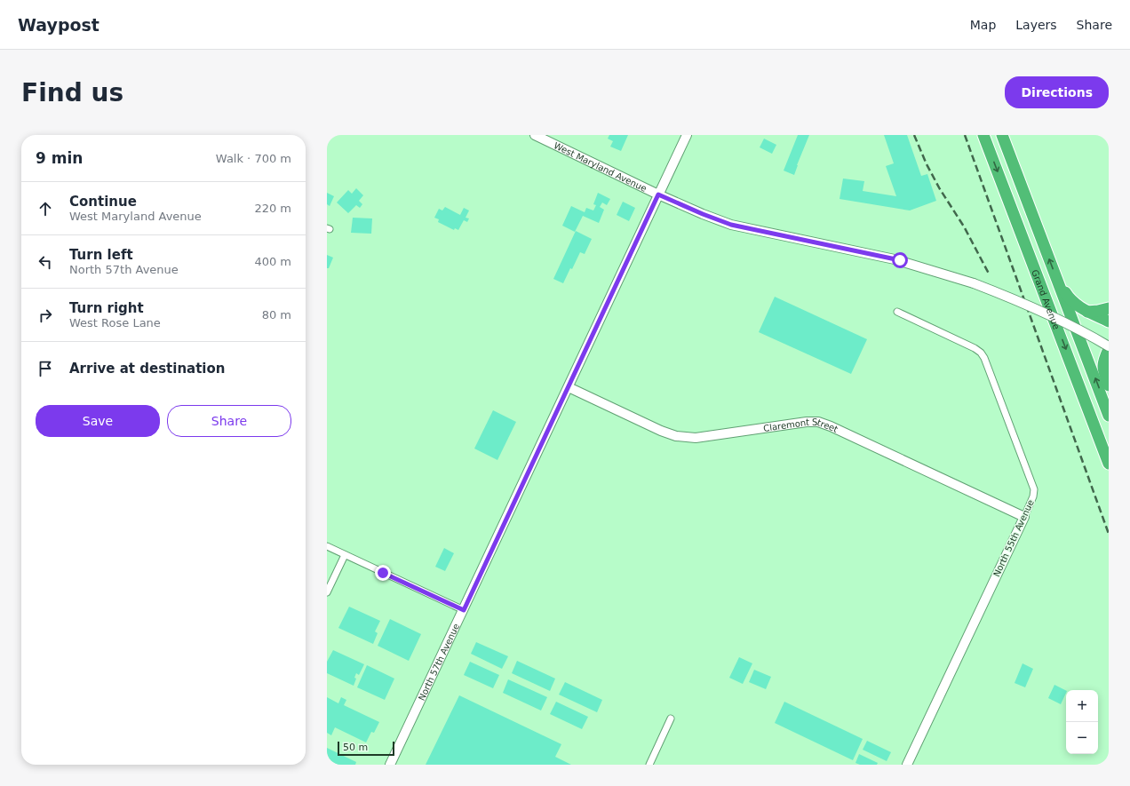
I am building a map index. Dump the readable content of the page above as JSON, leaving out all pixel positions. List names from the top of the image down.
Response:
{
  "streets": {
    "highway": ["Grand Avenue"],
    "street": [
      "West Maryland Avenue",
      "Claremont Street",
      "North 55th Avenue",
      "North 57th Avenue"
    ]
  },
  "crossings": [
    ["West Maryland Avenue", "North 57th Avenue"],
    ["Claremont Street", "North 55th Avenue"],
    ["Claremont Street", "North 57th Avenue"]
  ],
  "scale_bar": "50 m",
  "page": {
    "header": "Waypost",
    "nav": ["Map", "Layers", "Share"],
    "buttons": [
      "Directions",
      ["Save", "Share"]
    ],
    "title": "Find us",
    "heading": ["9 min", "Walk · 700 m"],
    "list": [
      ["Continue", "West Maryland Avenue", "220 m"],
      ["Turn left", "North 57th Avenue", "400 m"],
      ["Turn right", "West Rose Lane", "80 m"],
      "Arrive at destination"
    ],
    "map_buttons": ["+", "−"],
    "scale": "50 m"
  }
}
